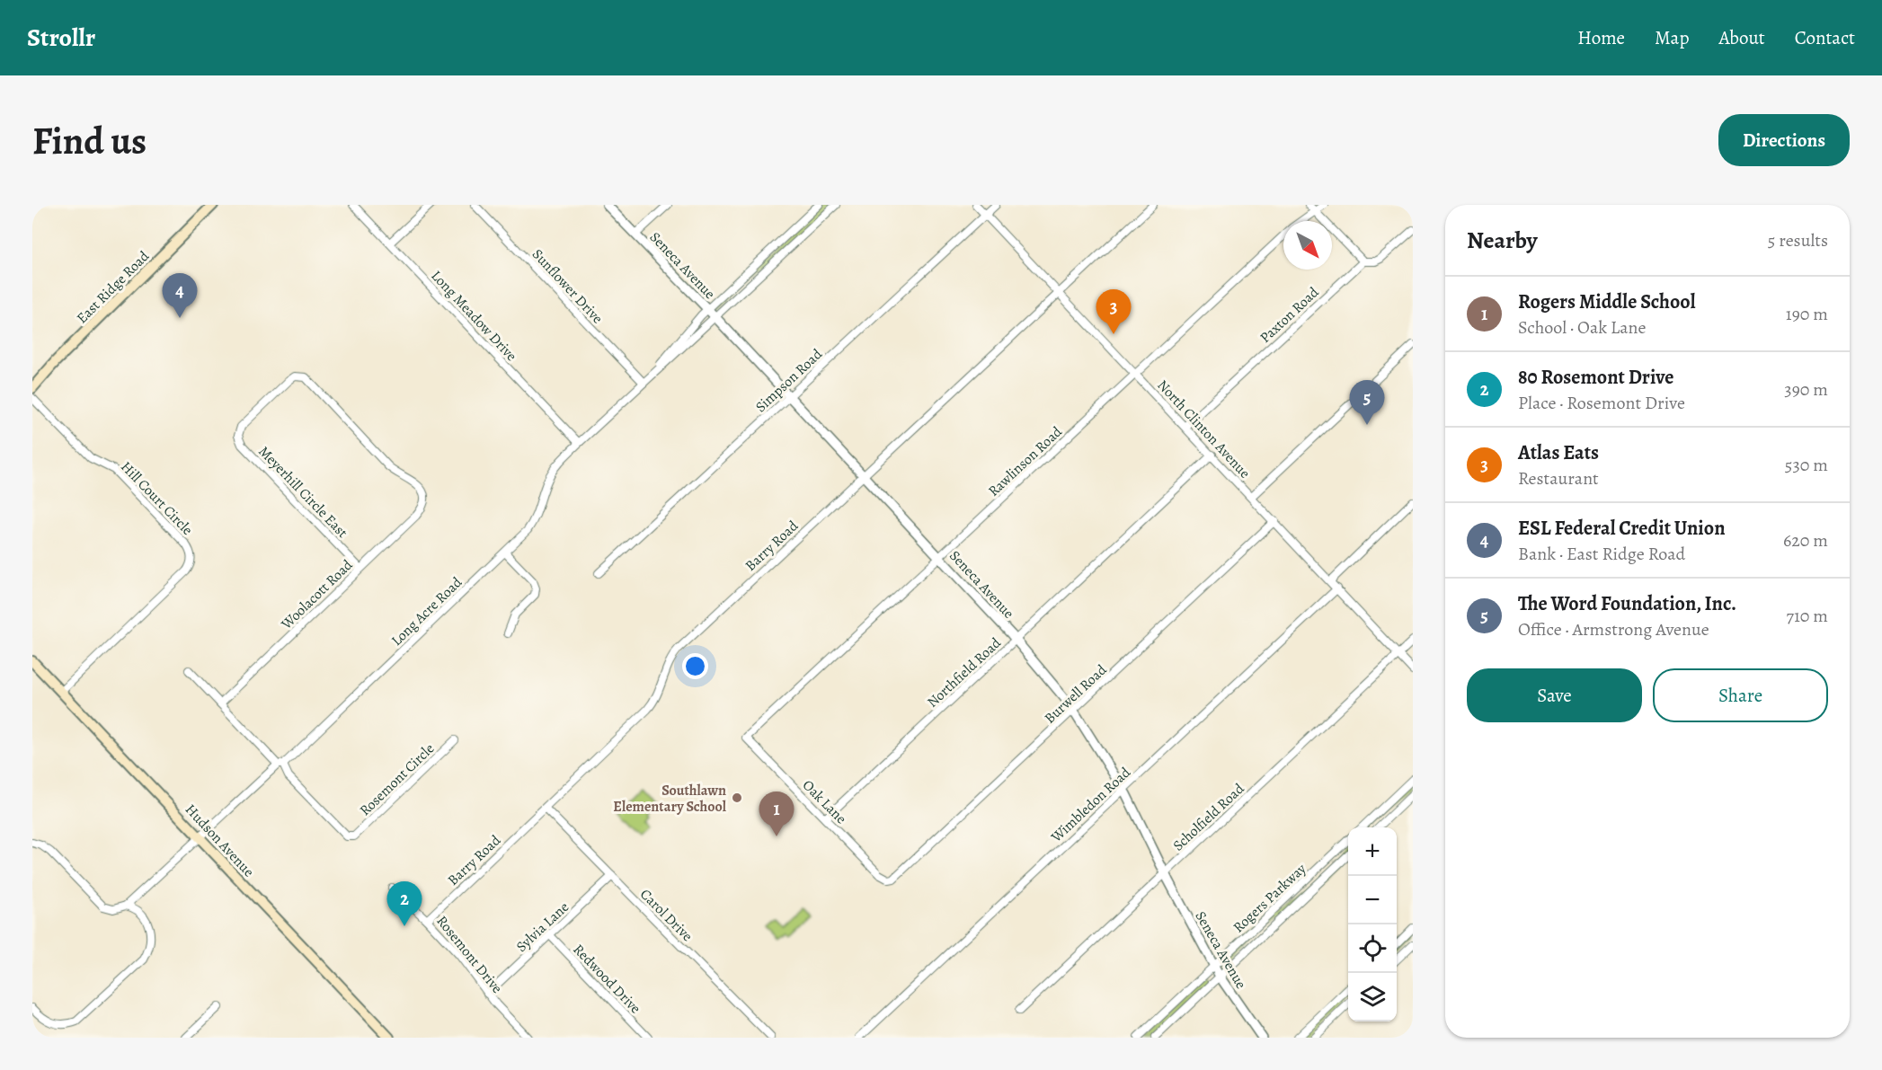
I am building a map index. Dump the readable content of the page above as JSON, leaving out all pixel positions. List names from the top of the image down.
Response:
{
  "streets": {
    "main road": ["East Ridge Road", "Hudson Avenue"],
    "street": [
      "Seneca Avenue",
      "Sunflower Drive",
      "Paxton Road",
      "Long Meadow Drive",
      "Simpson Road",
      "North Clinton Avenue",
      "Rawlinson Road",
      "Meyerhill Circle East",
      "Hill Court Circle",
      "Barry Road",
      "Woolacott Road",
      "Long Acre Road",
      "Northfield Road",
      "Burwell Road",
      "Rosemont Circle",
      "Oak Lane",
      "Wimbledon Road",
      "Scholfield Road",
      "Rogers Parkway",
      "Carol Drive",
      "Sylvia Lane",
      "Rosemont Drive",
      "Redwood Drive"
    ]
  },
  "crossings": [
    ["Seneca Avenue", "Simpson Road"],
    ["Seneca Avenue", "Rawlinson Road"],
    ["Seneca Avenue", "Barry Road"],
    ["Seneca Avenue", "Long Acre Road"],
    ["Seneca Avenue", "Northfield Road"],
    ["Seneca Avenue", "Burwell Road"],
    ["Seneca Avenue", "Wimbledon Road"],
    ["Seneca Avenue", "Scholfield Road"],
    ["Seneca Avenue", "Rogers Parkway"],
    ["Sunflower Drive", "Long Acre Road"],
    ["Paxton Road", "North Clinton Avenue"],
    ["Long Meadow Drive", "Long Acre Road"],
    ["Simpson Road", "North Clinton Avenue"],
    ["North Clinton Avenue", "Rawlinson Road"],
    ["North Clinton Avenue", "Barry Road"],
    ["North Clinton Avenue", "Northfield Road"],
    ["North Clinton Avenue", "Burwell Road"],
    ["North Clinton Avenue", "Wimbledon Road"],
    ["North Clinton Avenue", "Scholfield Road"],
    ["Rawlinson Road", "Oak Lane"],
    ["Meyerhill Circle East", "Woolacott Road"],
    ["Hill Court Circle", "Hudson Avenue"],
    ["Barry Road", "Carol Drive"],
    ["Barry Road", "Rosemont Drive"],
    ["Long Acre Road", "Rosemont Circle"],
    ["Long Acre Road", "Hudson Avenue"],
    ["Northfield Road", "Oak Lane"],
    ["Burwell Road", "Oak Lane"],
    ["Carol Drive", "Sylvia Lane"],
    ["Sylvia Lane", "Rosemont Drive"],
    ["Sylvia Lane", "Redwood Drive"]
  ],
  "places": ["Southlawn Elementary School"],
  "north": "bottom right",
  "page": {
    "header": "Strollr",
    "nav": [
      "Home",
      "Map",
      "About",
      "Contact"
    ],
    "buttons": [
      "Directions",
      ["Save", "Share"]
    ],
    "title": "Find us",
    "heading": ["Nearby", "5 results"],
    "pins": [
      "4",
      "3",
      "5",
      "1",
      "2"
    ],
    "list": [
      {
        "mark": "1",
        "name": "Rogers Middle School",
        "note": "School · Oak Lane",
        "value": "190 m"
      },
      {
        "mark": "2",
        "name": "80 Rosemont Drive",
        "note": "Place · Rosemont Drive",
        "value": "390 m"
      },
      {
        "mark": "3",
        "name": "Atlas Eats",
        "note": "Restaurant",
        "value": "530 m"
      },
      {
        "mark": "4",
        "name": "ESL Federal Credit Union",
        "note": "Bank · East Ridge Road",
        "value": "620 m"
      },
      {
        "mark": "5",
        "name": "The Word Foundation, Inc.",
        "note": "Office · Armstrong Avenue",
        "value": "710 m"
      }
    ],
    "map_buttons": ["+", "−"]
  }
}
